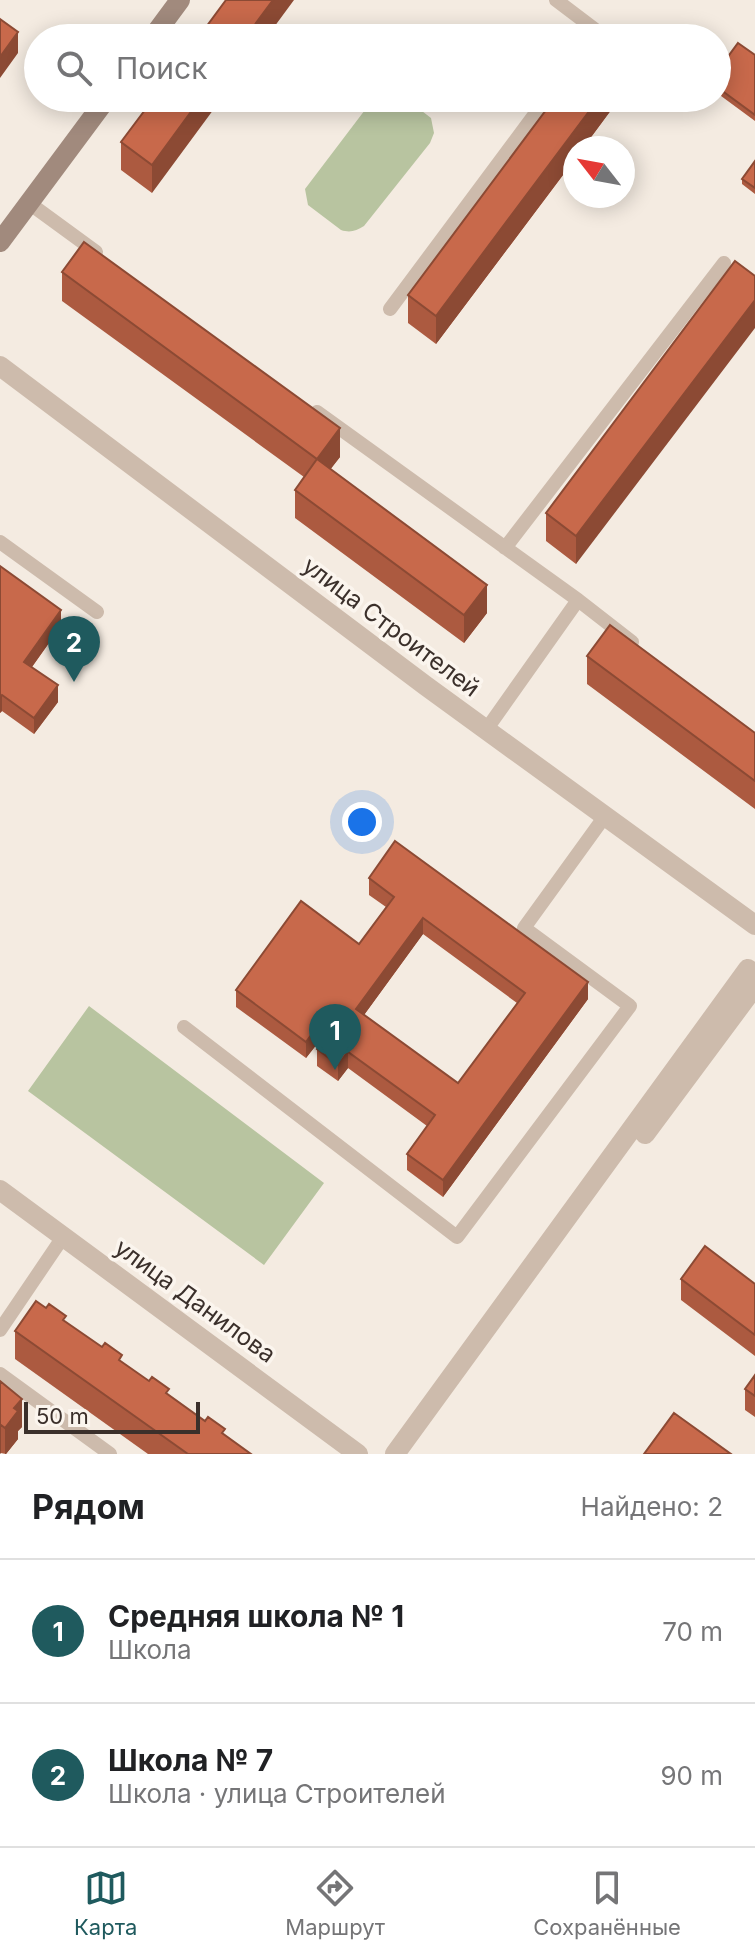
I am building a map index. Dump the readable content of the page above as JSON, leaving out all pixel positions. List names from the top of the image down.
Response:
{
  "streets": {
    "street": ["улица Строителей", "улица Данилова"]
  },
  "scale_bar": "50 m",
  "north": "top left",
  "page": {
    "search": "Поиск",
    "pins": ["2", "1"],
    "scale": "50 m",
    "heading": ["Рядом", "Найдено: 2"],
    "list": [
      {
        "mark": "1",
        "name": "Средняя школа № 1",
        "note": "Школа",
        "value": "70 m"
      },
      {
        "mark": "2",
        "name": "Школа № 7",
        "note": "Школа · улица Строителей",
        "value": "90 m"
      }
    ],
    "nav": ["Карта", "Маршрут", "Сохранённые"]
  }
}
